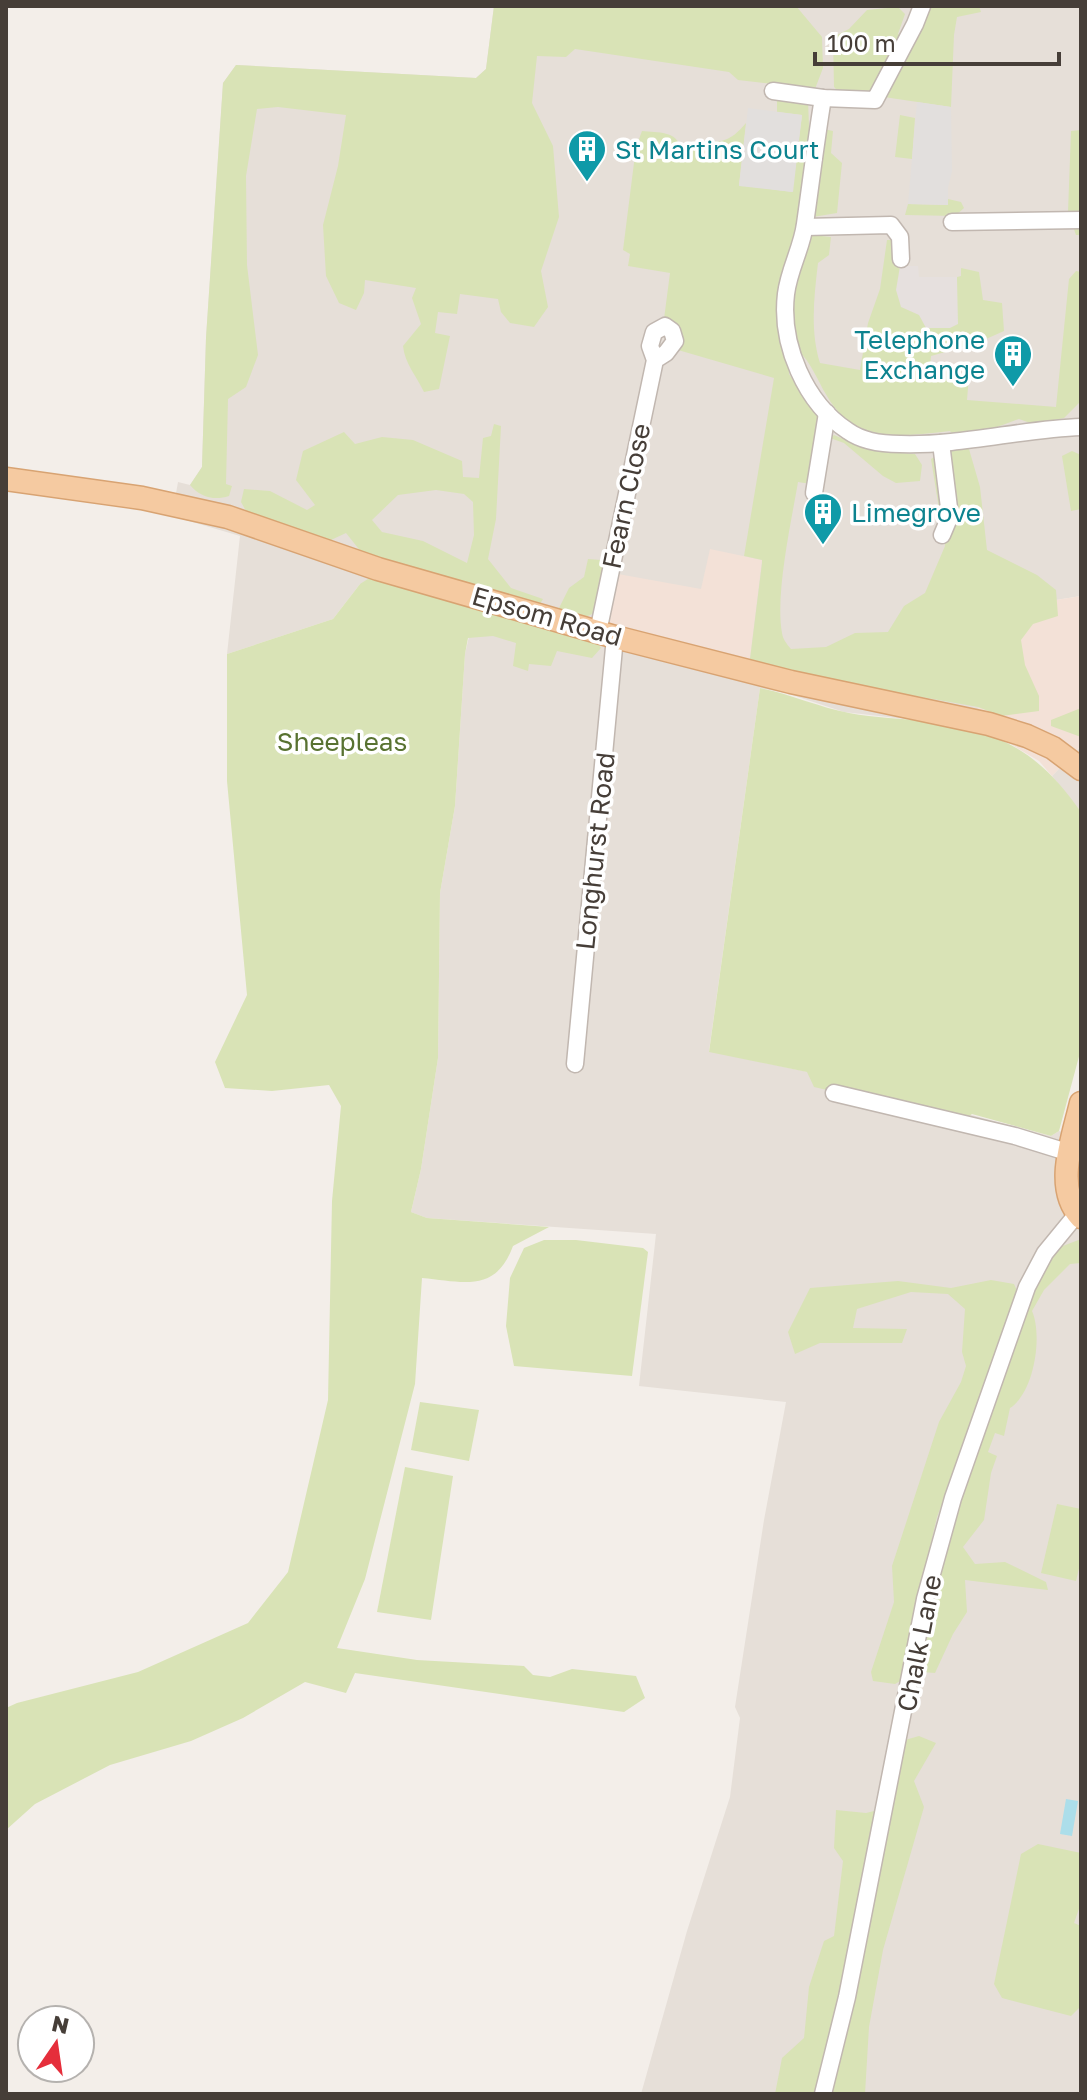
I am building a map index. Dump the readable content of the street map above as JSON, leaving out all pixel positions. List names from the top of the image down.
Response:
{
  "streets": {
    "main road": ["Epsom Road"],
    "street": ["Fearn Close", "Longhurst Road", "Chalk Lane"]
  },
  "crossings": [
    ["Fearn Close", "Epsom Road"],
    ["Fearn Close", "Longhurst Road"],
    ["Epsom Road", "Longhurst Road"]
  ],
  "parks": ["Sheepleas"],
  "places": {
    "building": ["St Martins Court", "Telephone Exchange", "Limegrove"]
  },
  "scale_bar": "100 m",
  "north": "top"
}
